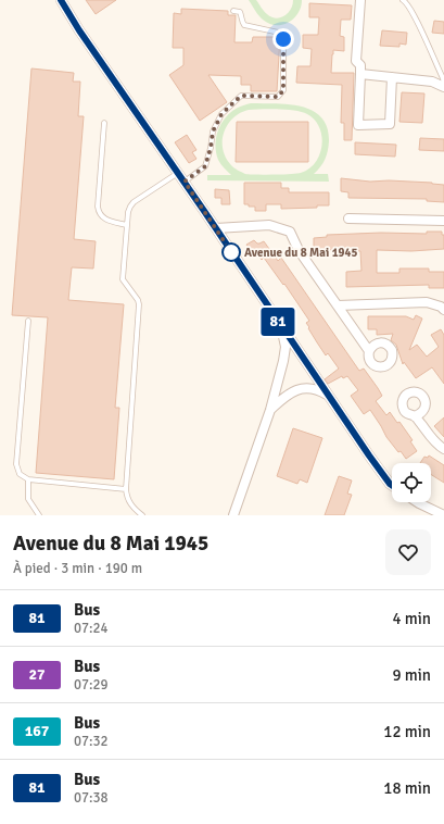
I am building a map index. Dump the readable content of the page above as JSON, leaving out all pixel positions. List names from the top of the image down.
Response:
{
  "places": ["Avenue du 8 Mai 1945"],
  "lines": ["bus line 81"],
  "page": {
    "on_map": "81",
    "heading": ["Avenue du 8 Mai 1945", "À pied · 3 min · 190 m"],
    "list": [
      {
        "mark": "81",
        "name": "Bus",
        "note": "07:24",
        "value": "4 min"
      },
      {
        "mark": "27",
        "name": "Bus",
        "note": "07:29",
        "value": "9 min"
      },
      {
        "mark": "167",
        "name": "Bus",
        "note": "07:32",
        "value": "12 min"
      },
      {
        "mark": "81",
        "name": "Bus",
        "note": "07:38",
        "value": "18 min"
      }
    ]
  }
}
